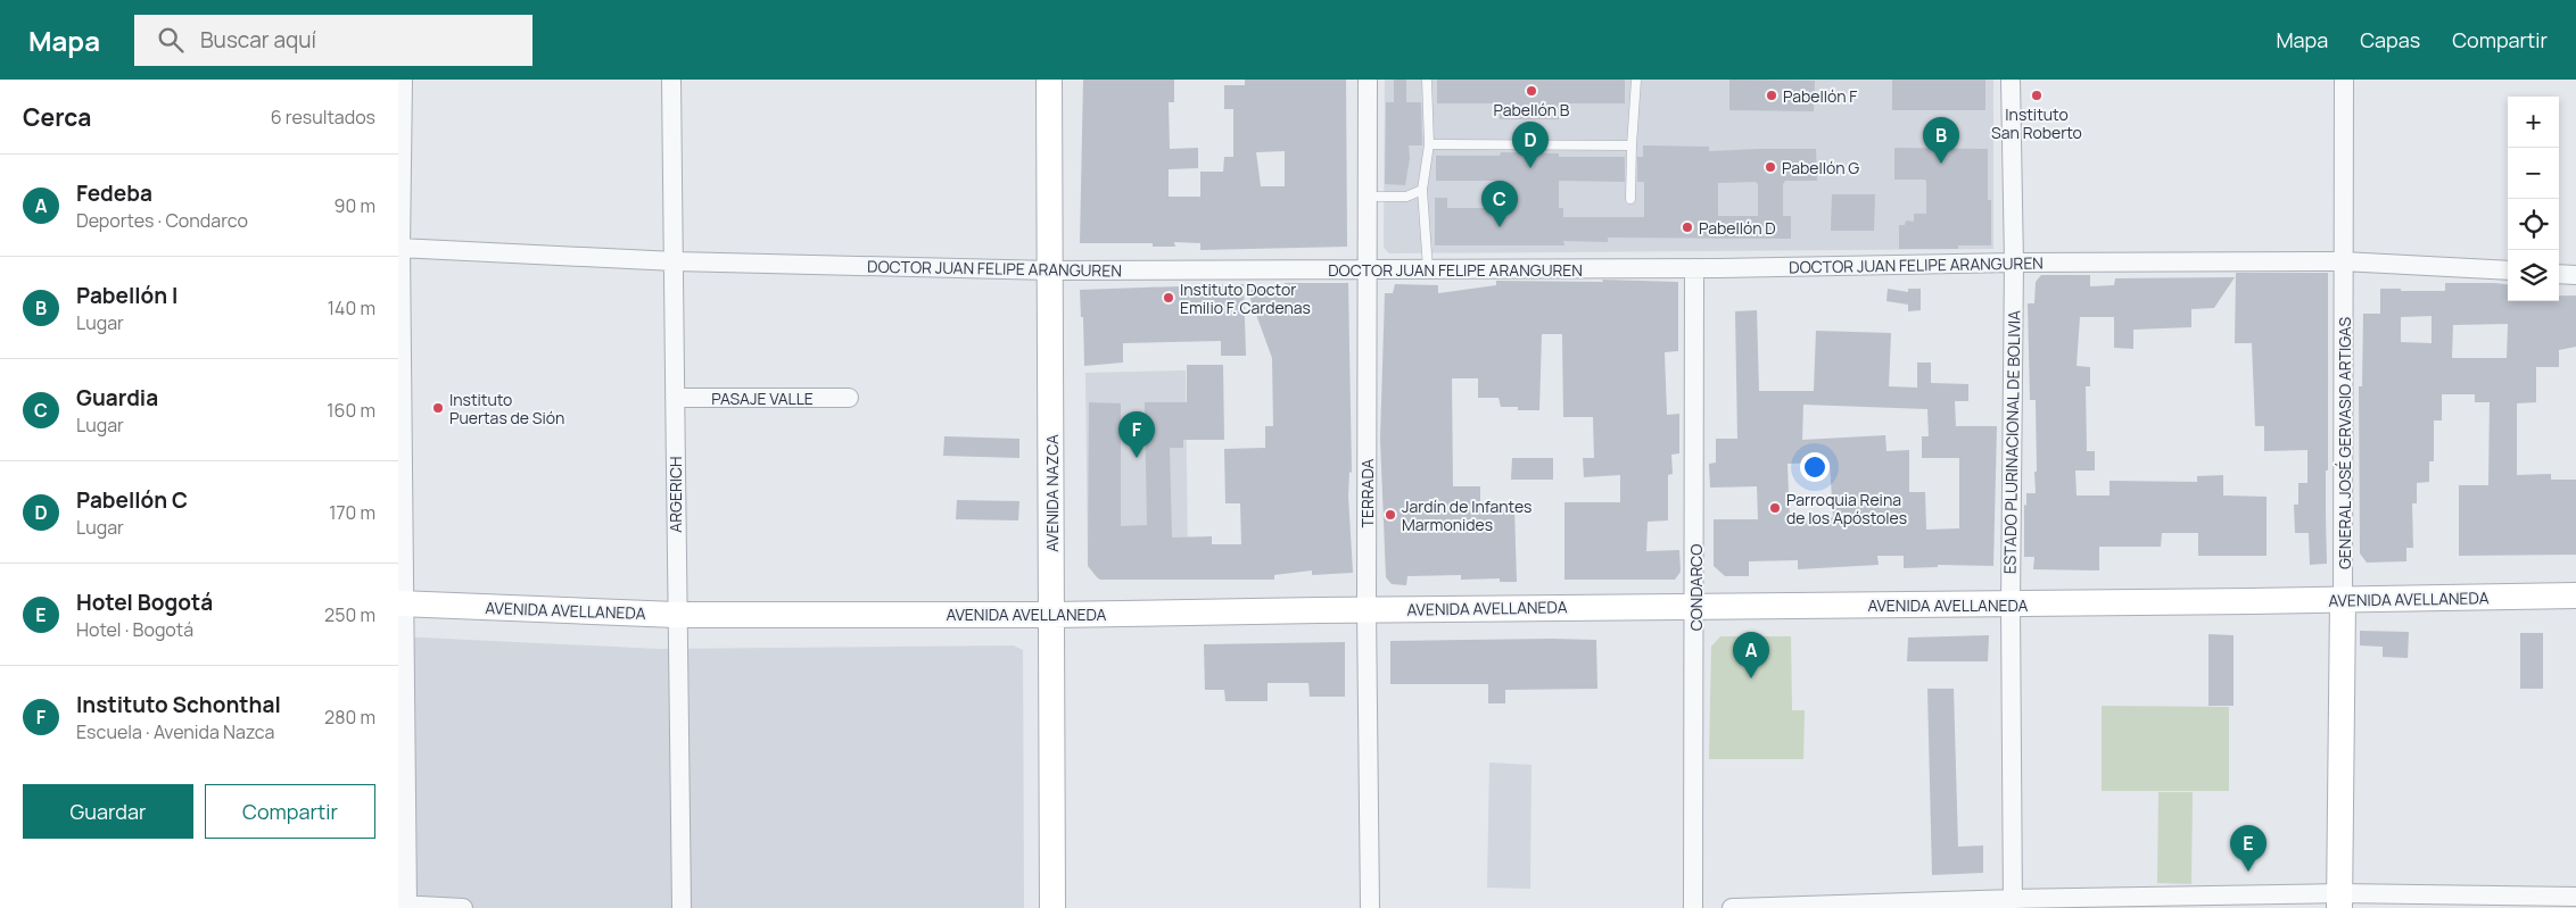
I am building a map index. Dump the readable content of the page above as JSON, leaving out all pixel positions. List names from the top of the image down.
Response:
{
  "streets": {
    "main road": ["GENERAL JOSÉ GERVASIO ARTIGAS", "AVENIDA NAZCA", "AVENIDA AVELLANEDA"],
    "street": [
      "DOCTOR JUAN FELIPE ARANGUREN",
      "PASAJE VALLE",
      "ESTADO PLURINACIONAL DE BOLIVIA",
      "TERRADA",
      "ARGERICH",
      "CONDARCO"
    ]
  },
  "crossings": [
    ["DOCTOR JUAN FELIPE ARANGUREN", "ESTADO PLURINACIONAL DE BOLIVIA"],
    ["DOCTOR JUAN FELIPE ARANGUREN", "GENERAL JOSÉ GERVASIO ARTIGAS"],
    ["DOCTOR JUAN FELIPE ARANGUREN", "AVENIDA NAZCA"],
    ["DOCTOR JUAN FELIPE ARANGUREN", "TERRADA"],
    ["DOCTOR JUAN FELIPE ARANGUREN", "ARGERICH"],
    ["DOCTOR JUAN FELIPE ARANGUREN", "CONDARCO"],
    ["PASAJE VALLE", "ARGERICH"],
    ["ESTADO PLURINACIONAL DE BOLIVIA", "AVENIDA AVELLANEDA"],
    ["GENERAL JOSÉ GERVASIO ARTIGAS", "AVENIDA AVELLANEDA"],
    ["AVENIDA NAZCA", "AVENIDA AVELLANEDA"],
    ["TERRADA", "AVENIDA AVELLANEDA"],
    ["ARGERICH", "AVENIDA AVELLANEDA"],
    ["CONDARCO", "AVENIDA AVELLANEDA"]
  ],
  "places": [
    "Pabellón B",
    "Pabellón F",
    "Instituto San Roberto",
    "Pabellón G",
    "Pabellón D",
    "Instituto Doctor Emilio F. Cardenas",
    "Instituto Puertas de Sión",
    "Parroquia Reina de los Apóstoles",
    "Jardín de Infantes Marmonides"
  ],
  "page": {
    "header": "Mapa",
    "search": "Buscar aquí",
    "nav": ["Mapa", "Capas", "Compartir"],
    "heading": ["Cerca", "6 resultados"],
    "map_buttons": ["+", "−"],
    "pins": [
      "B",
      "D",
      "C",
      "F",
      "A",
      "E"
    ],
    "list": [
      {
        "mark": "A",
        "name": "Fedeba",
        "note": "Deportes · Condarco",
        "value": "90 m"
      },
      {
        "mark": "B",
        "name": "Pabellón I",
        "note": "Lugar",
        "value": "140 m"
      },
      {
        "mark": "C",
        "name": "Guardia",
        "note": "Lugar",
        "value": "160 m"
      },
      {
        "mark": "D",
        "name": "Pabellón C",
        "note": "Lugar",
        "value": "170 m"
      },
      {
        "mark": "E",
        "name": "Hotel Bogotá",
        "note": "Hotel · Bogotá",
        "value": "250 m"
      },
      {
        "mark": "F",
        "name": "Instituto Schonthal",
        "note": "Escuela · Avenida Nazca",
        "value": "280 m"
      }
    ],
    "buttons": ["Guardar", "Compartir"]
  }
}
